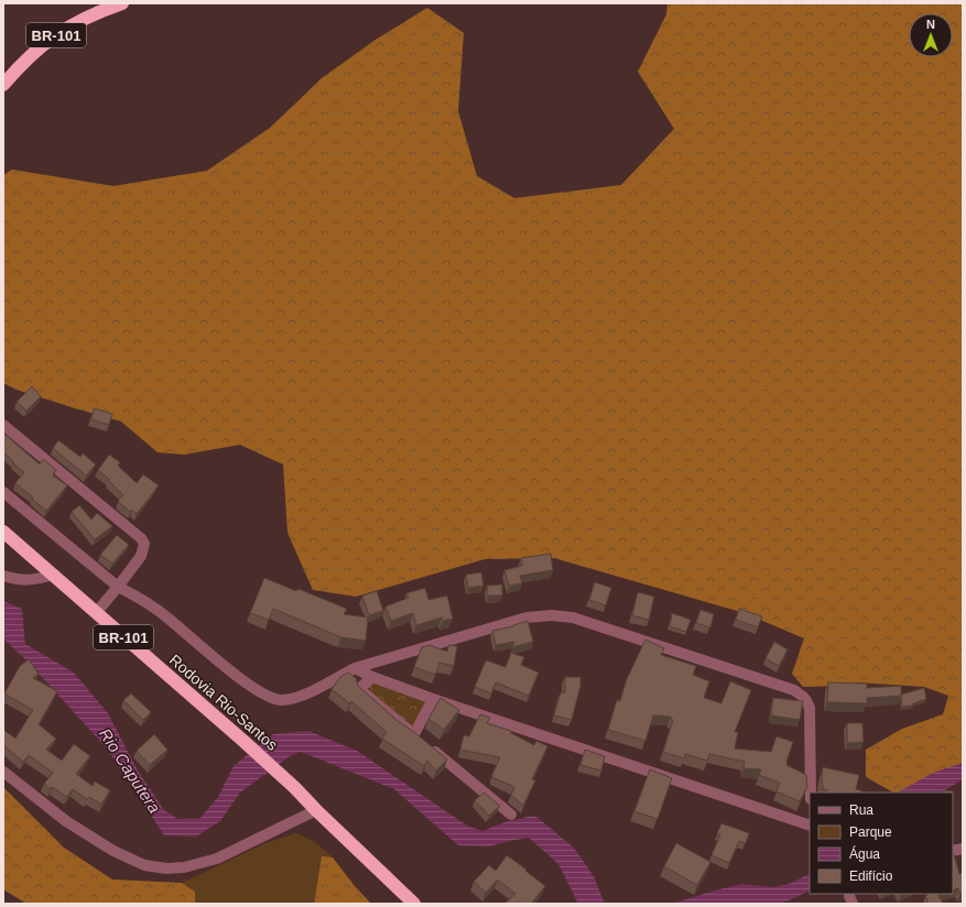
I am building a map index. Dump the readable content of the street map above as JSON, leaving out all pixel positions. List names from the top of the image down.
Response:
{
  "streets": {
    "highway": ["BR-101", "Rodovia Rio-Santos"]
  },
  "water": ["Rio Caputera"],
  "legend": [
    "Rua",
    "Parque",
    "Água",
    "Edifício"
  ],
  "north": "top"
}
